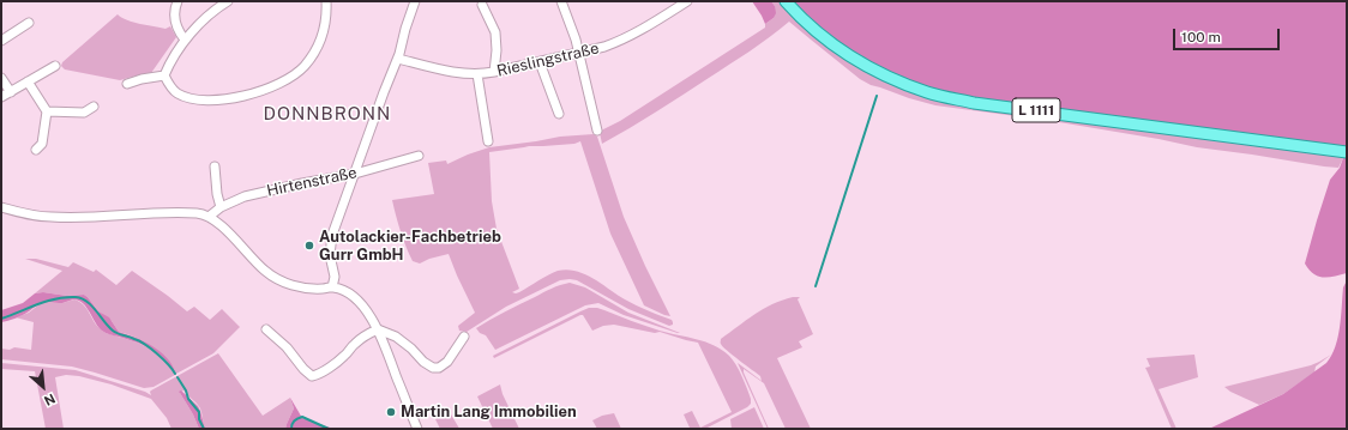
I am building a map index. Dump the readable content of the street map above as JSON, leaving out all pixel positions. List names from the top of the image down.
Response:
{
  "streets": {
    "main road": ["L 1111"],
    "street": ["Rieslingstraße", "Hirtenstraße"]
  },
  "districts": ["DONNBRONN"],
  "places": ["Autolackier-Fachbetrieb Gurr GmbH", "Martin Lang Immobilien"],
  "scale_bar": "100 m",
  "north": "bottom right"
}
